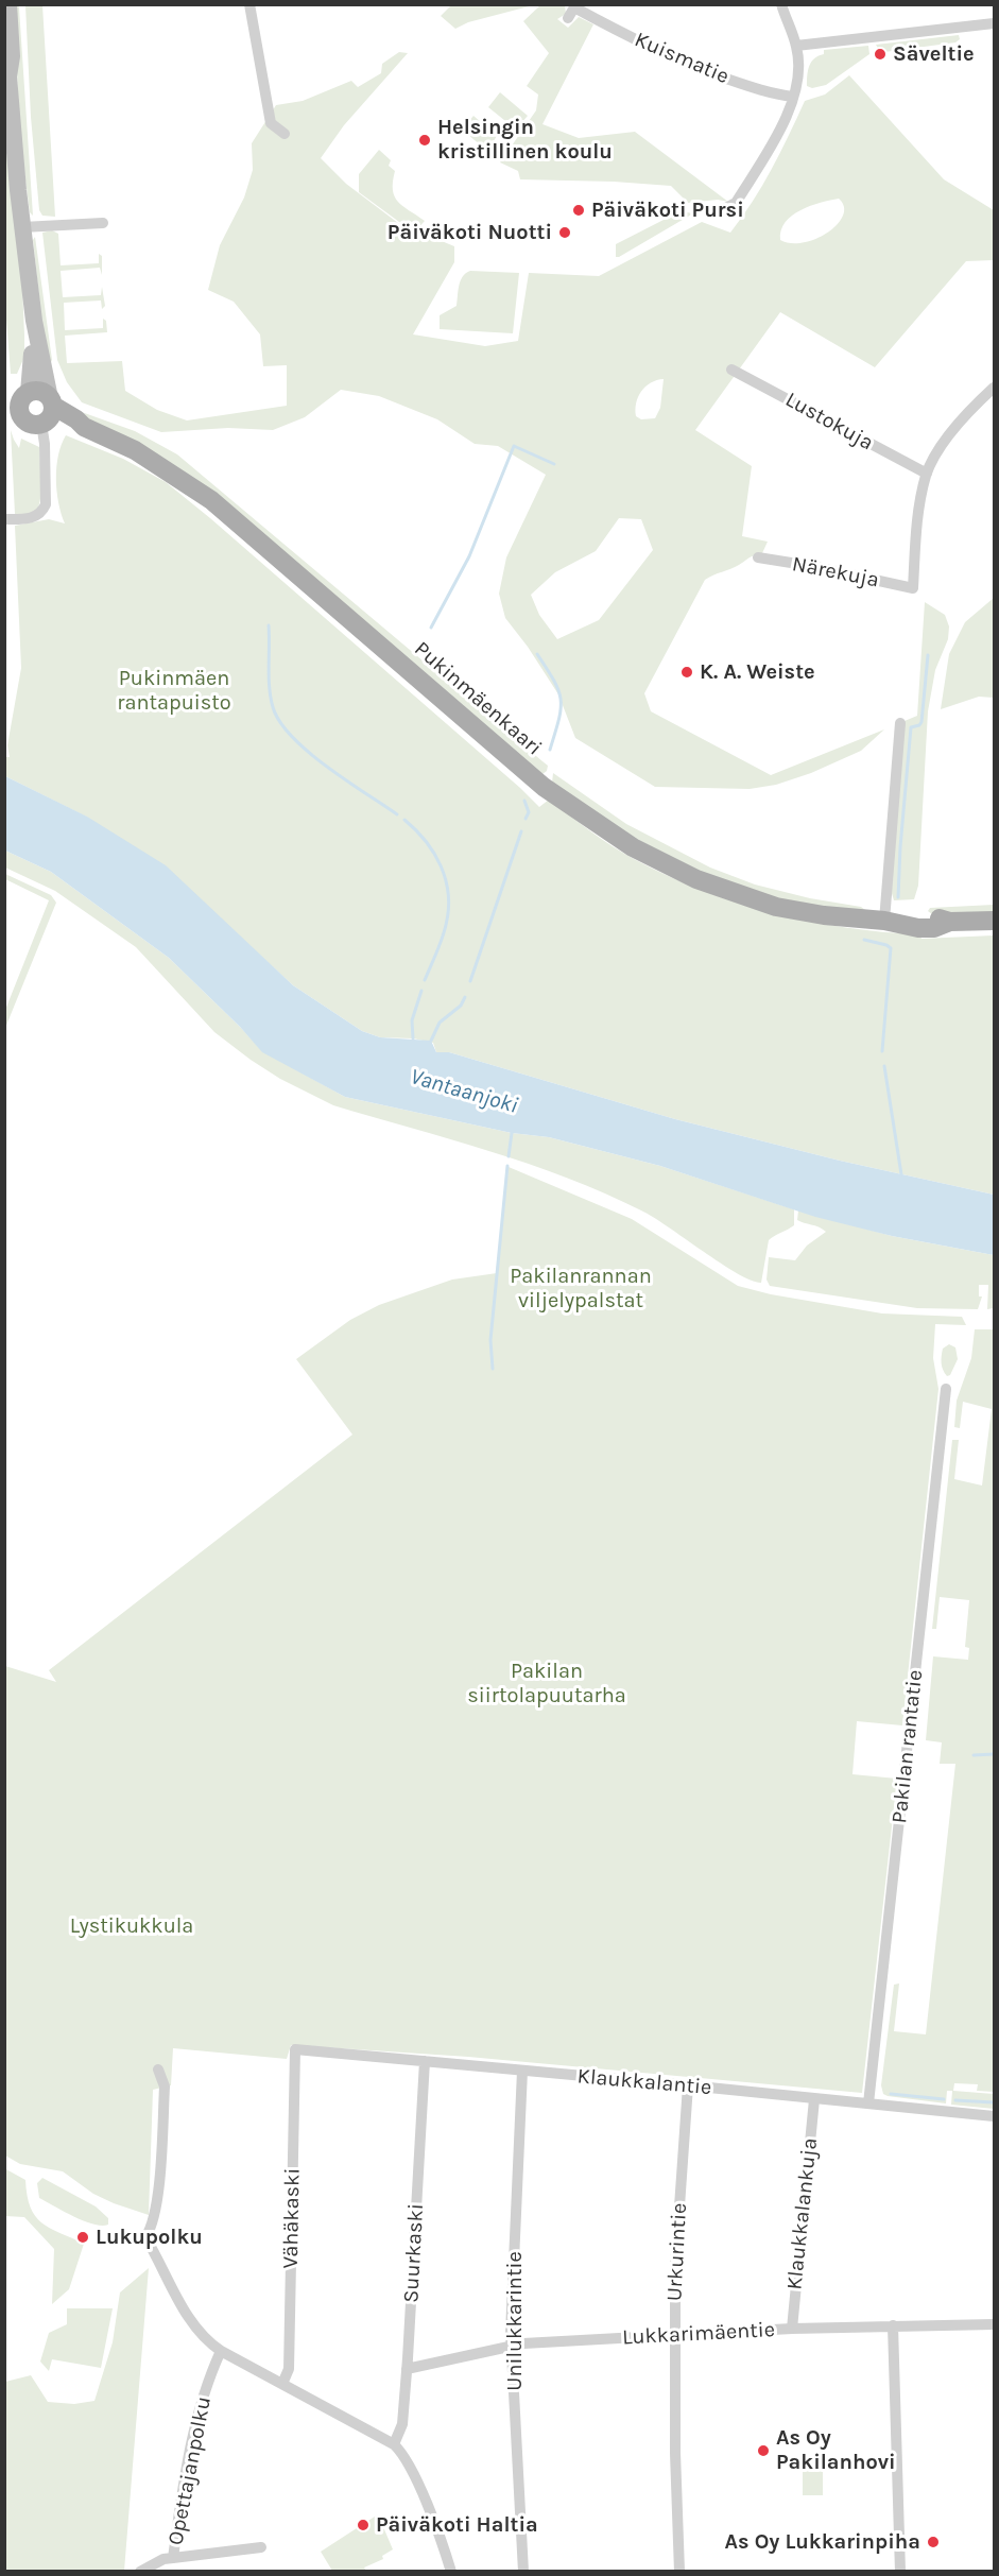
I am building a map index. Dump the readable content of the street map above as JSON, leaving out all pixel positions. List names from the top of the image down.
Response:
{
  "streets": {
    "main road": ["Pukinmäenkaari"],
    "street": [
      "Kuismatie",
      "Lustokuja",
      "Närekuja",
      "Pakilan rantatie",
      "Klaukkalantie",
      "Klaukkalankuja",
      "Vähäkaski",
      "Urkurintie",
      "Suurkaski",
      "Unilukkarintie",
      "Lukkarimäentie",
      "Opettajanpolku"
    ]
  },
  "crossings": [
    ["Lustokuja", "Närekuja"],
    ["Pakilan rantatie", "Klaukkalantie"],
    ["Klaukkalantie", "Klaukkalankuja"],
    ["Klaukkalantie", "Vähäkaski"],
    ["Klaukkalantie", "Urkurintie"],
    ["Klaukkalantie", "Suurkaski"],
    ["Klaukkalantie", "Unilukkarintie"],
    ["Klaukkalankuja", "Lukkarimäentie"],
    ["Urkurintie", "Lukkarimäentie"],
    ["Suurkaski", "Lukkarimäentie"],
    ["Unilukkarintie", "Lukkarimäentie"]
  ],
  "water": ["Vantaanjoki"],
  "parks": [
    "Pukinmäen rantapuisto",
    "Pakilanrannan viljelypalstat",
    "Pakilan siirtolapuutarha",
    "Lystikukkula"
  ],
  "places": [
    "Säveltie",
    "Helsingin kristillinen koulu",
    "Päiväkoti Pursi",
    "Päiväkoti Nuotti",
    "K. A. Weiste",
    "Lukupolku",
    "As Oy Pakilanhovi",
    "Päiväkoti Haltia",
    "As Oy Lukkarinpiha"
  ]
}
